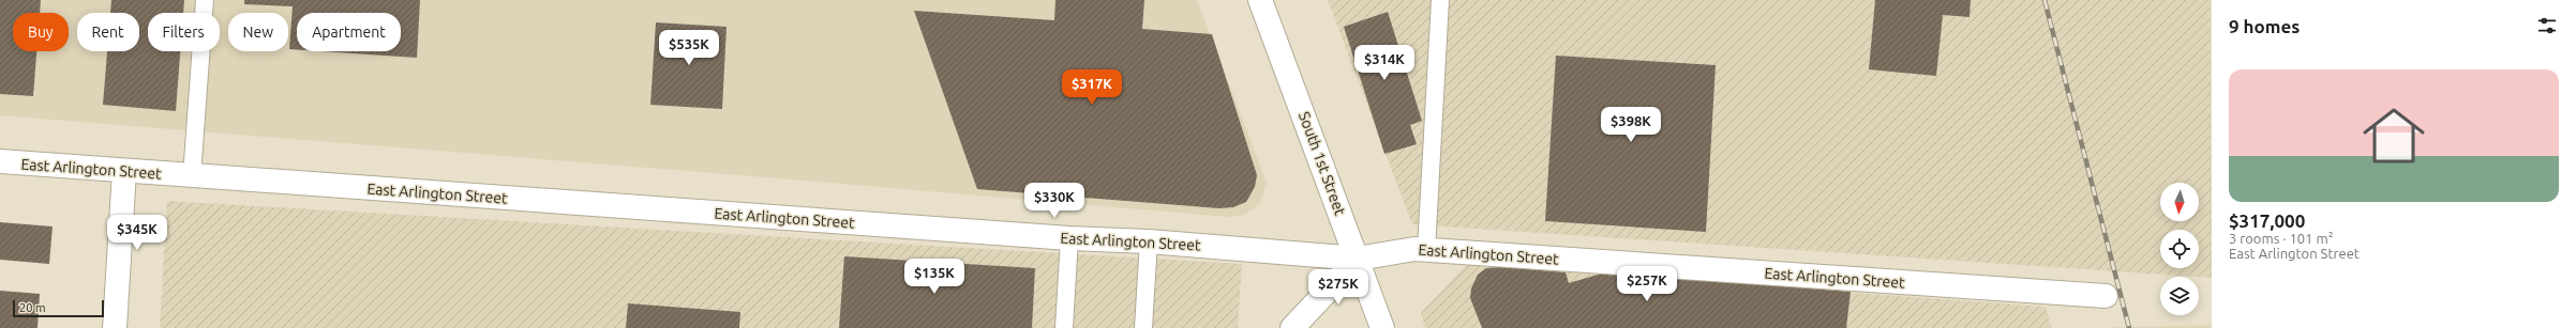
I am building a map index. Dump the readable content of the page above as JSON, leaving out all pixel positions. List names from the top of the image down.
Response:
{
  "streets": {
    "street": ["South 1st Street", "East Arlington Street"]
  },
  "crossings": [
    ["South 1st Street", "East Arlington Street"]
  ],
  "scale_bar": "20 m",
  "north": "bottom",
  "page": {
    "heading": "9 homes",
    "chip": [
      "Buy",
      "Rent",
      "Filters",
      "New",
      "Apartment"
    ],
    "price": [
      "$535K",
      "$314K",
      "$317K",
      "$398K",
      "$330K",
      "$345K",
      "$135K",
      "$257K",
      "$275K"
    ],
    "list": [
      {
        "name": "$317,000",
        "note": "3 rooms · 101 m² · East Arlington Street"
      }
    ],
    "scale": "20 m"
  }
}
